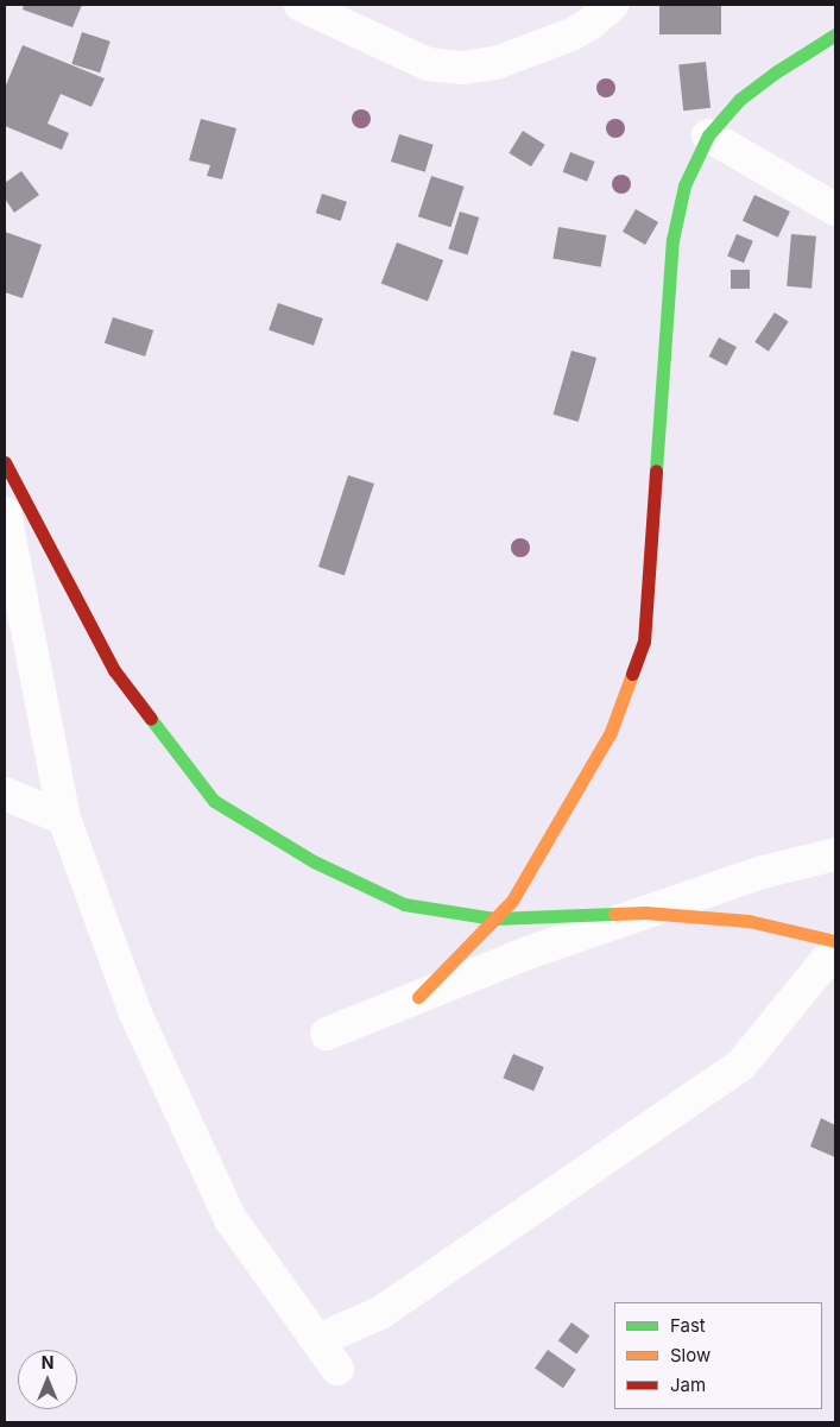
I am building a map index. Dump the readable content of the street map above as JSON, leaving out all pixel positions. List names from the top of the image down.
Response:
{
  "legend": ["Fast", "Slow", "Jam"],
  "north": "top"
}
